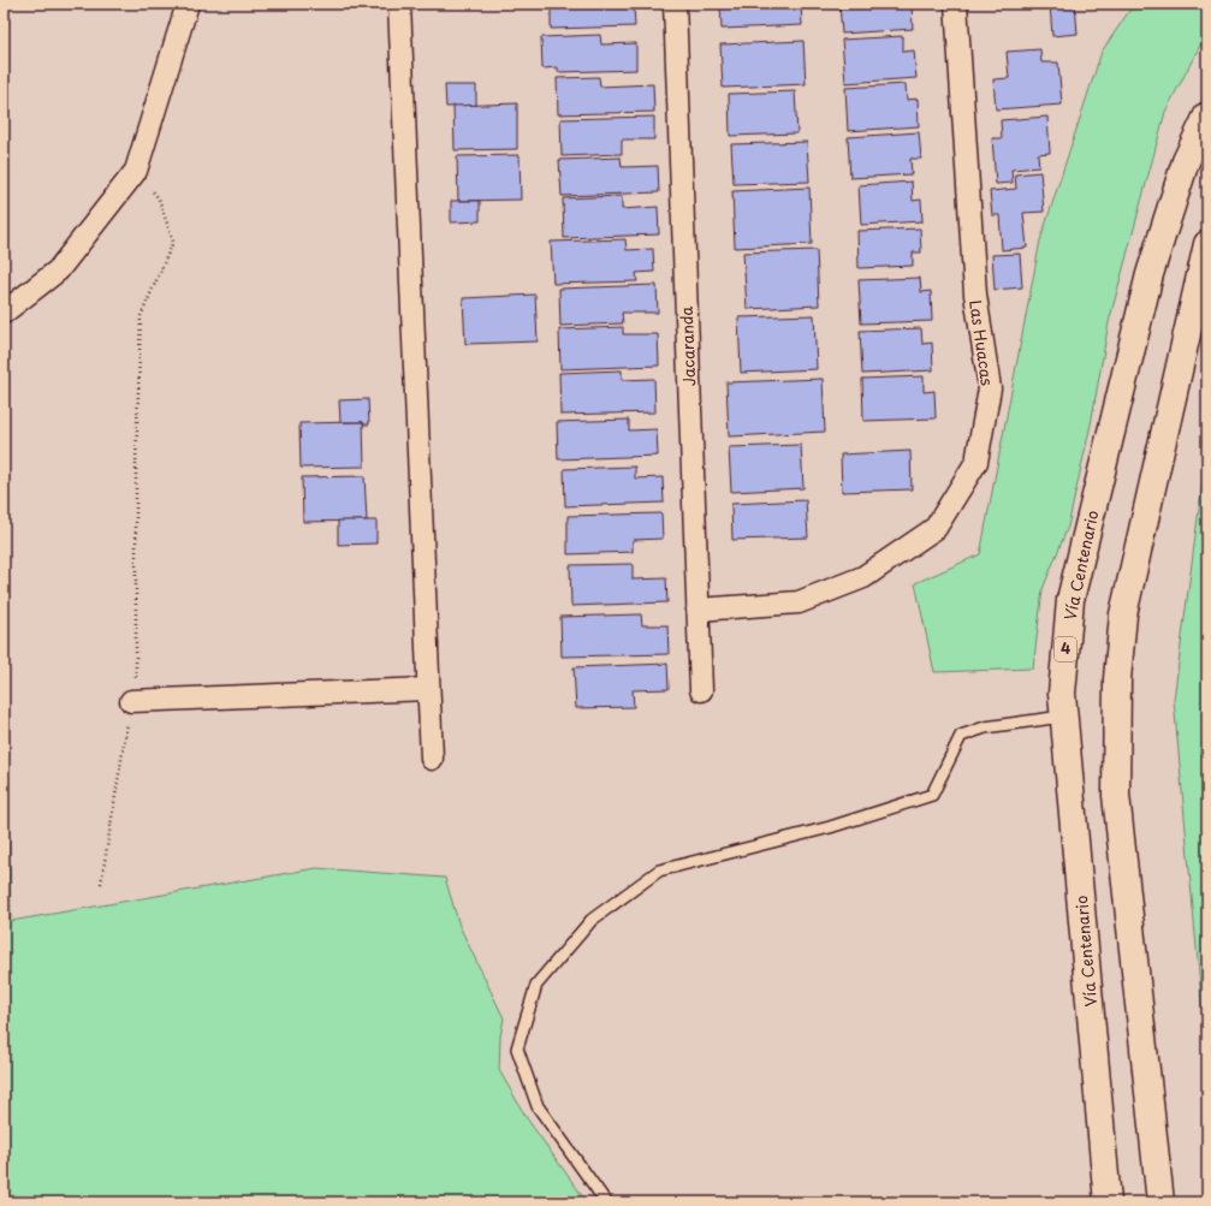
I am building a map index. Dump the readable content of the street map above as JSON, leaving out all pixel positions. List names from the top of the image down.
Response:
{
  "streets": {
    "highway": ["Vía Centenario", "4"],
    "street": ["Las Huacas", "Jacaranda"]
  },
  "crossings": [
    ["Las Huacas", "Jacaranda"]
  ]
}
